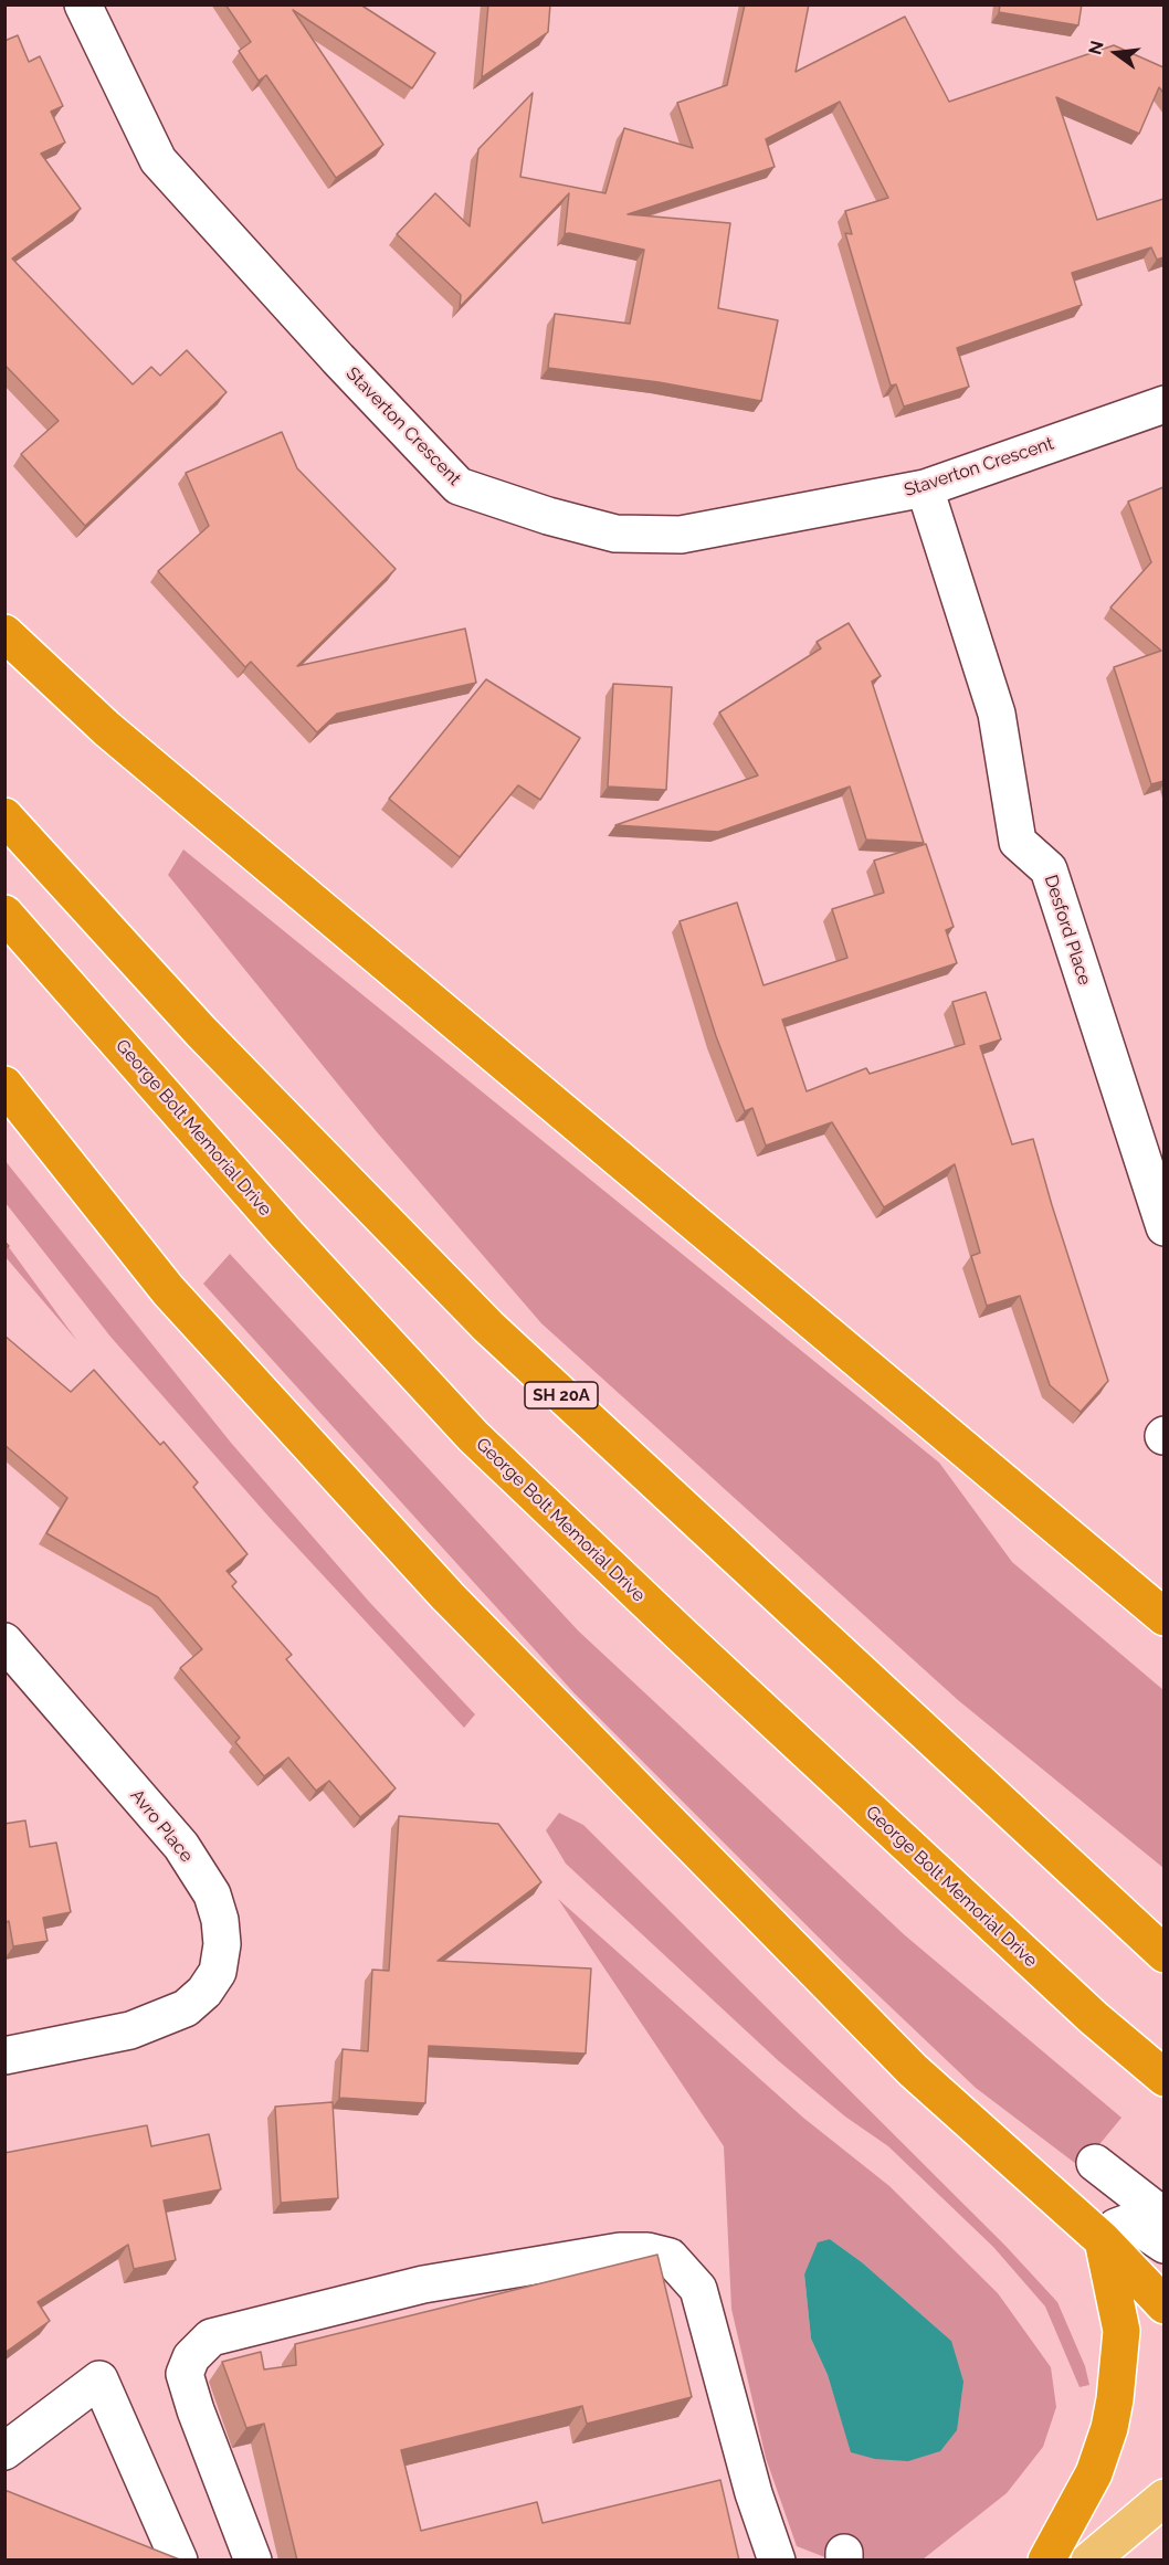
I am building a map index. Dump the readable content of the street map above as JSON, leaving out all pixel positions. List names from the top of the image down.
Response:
{
  "streets": {
    "highway": ["George Bolt Memorial Drive", "SH 20A"],
    "street": ["Staverton Crescent", "Desford Place", "Avro Place"]
  },
  "crossings": [
    ["Staverton Crescent", "Desford Place"]
  ],
  "north": "left"
}
